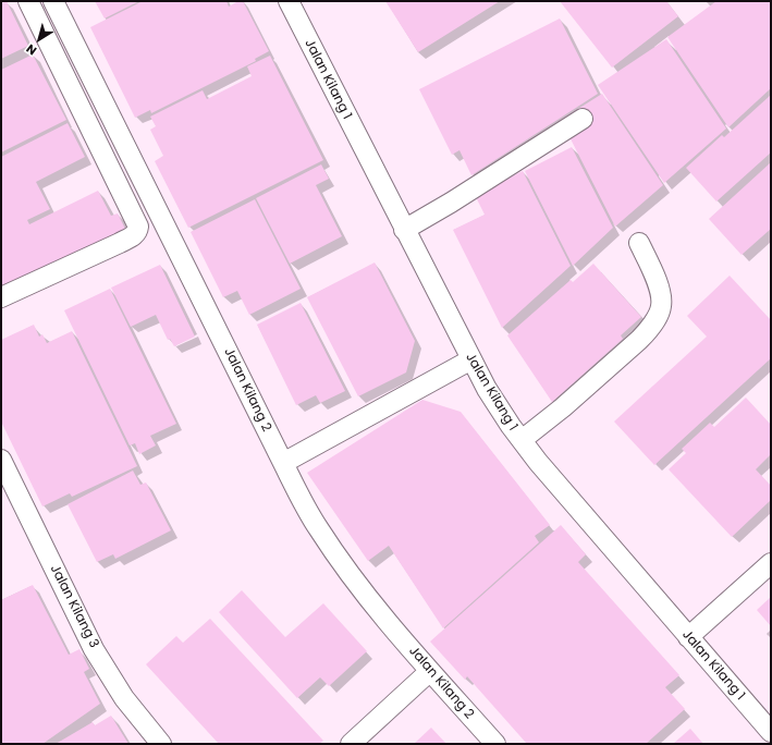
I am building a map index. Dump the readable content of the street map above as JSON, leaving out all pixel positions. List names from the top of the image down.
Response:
{
  "streets": {
    "street": ["Jalan Kilang 1", "Jalan Kilang 2", "Jalan Kilang 3"]
  },
  "north": "bottom left"
}
